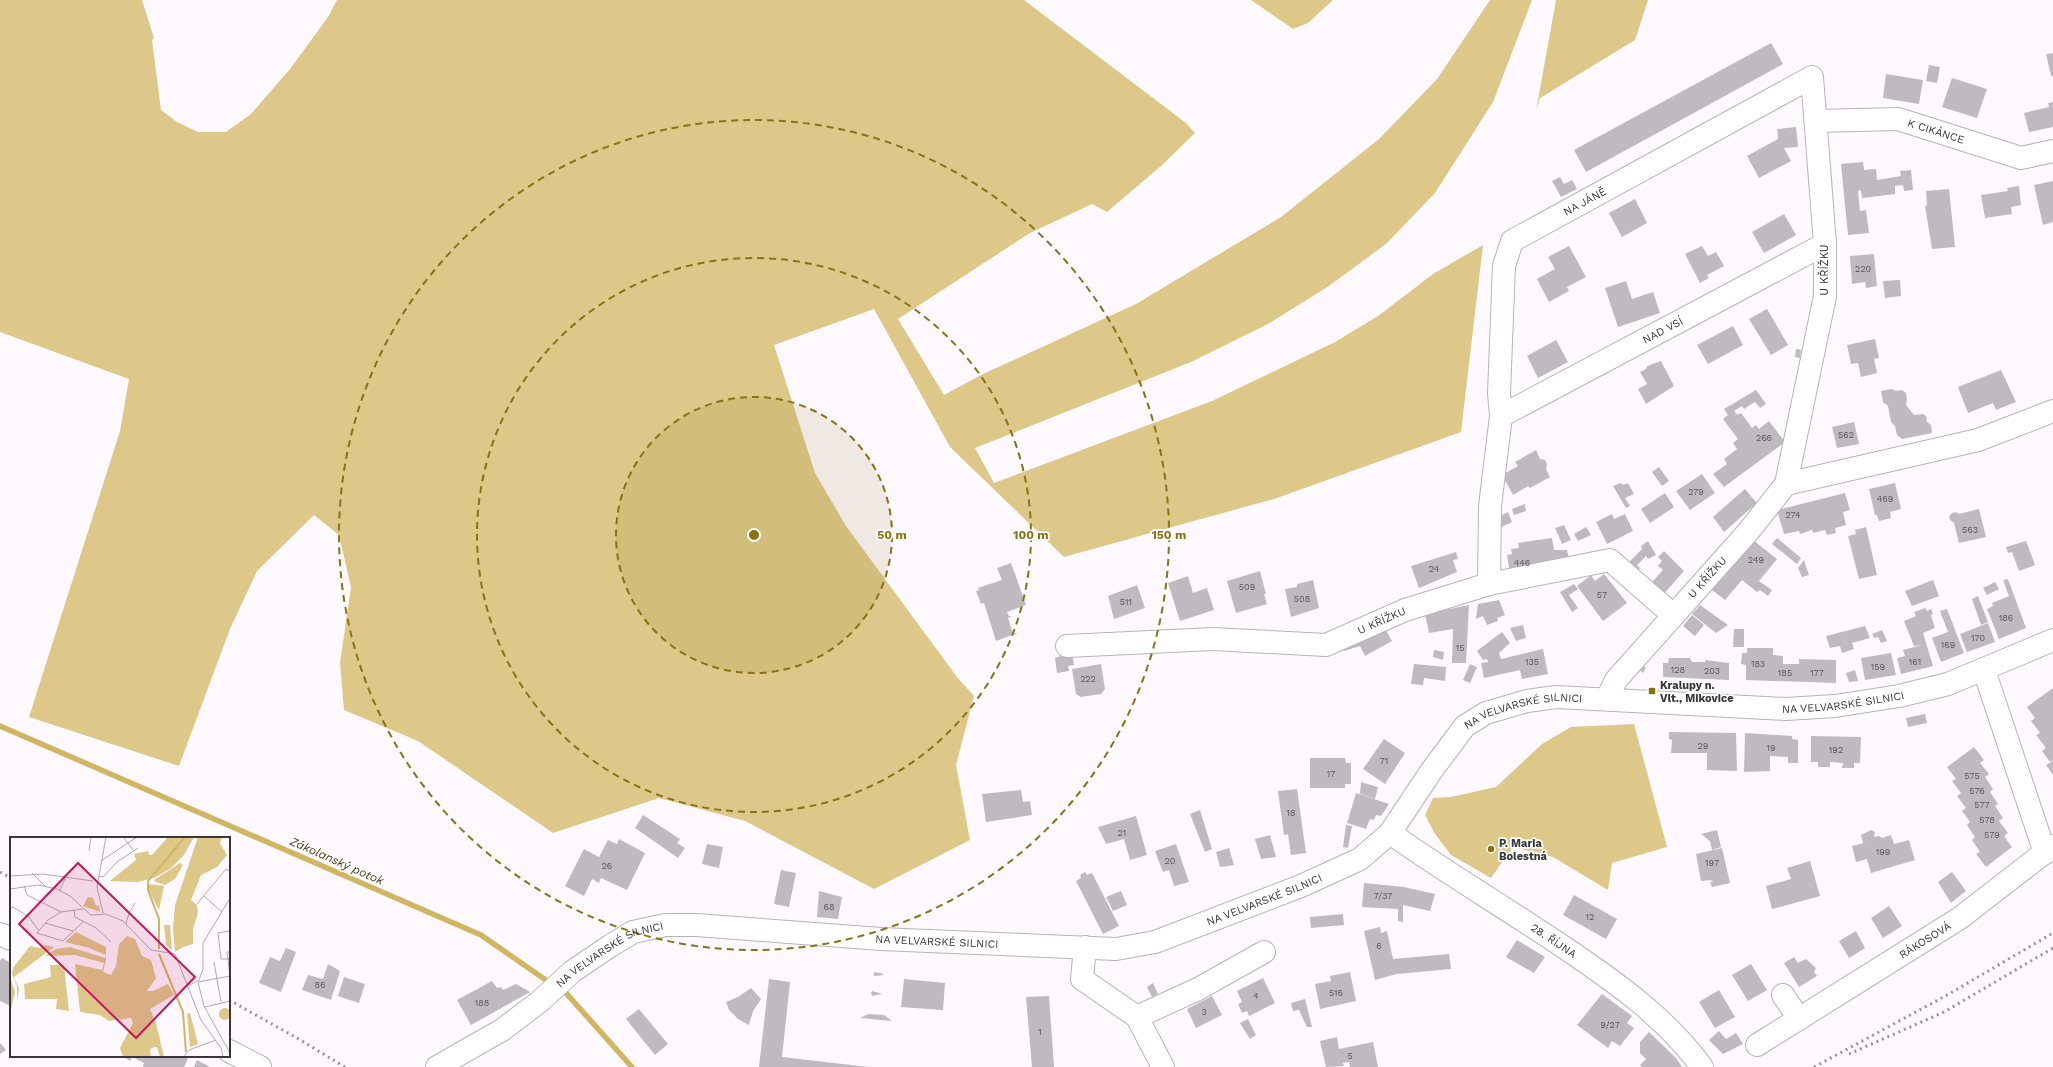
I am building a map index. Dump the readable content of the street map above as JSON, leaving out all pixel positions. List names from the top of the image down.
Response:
{
  "streets": {
    "street": [
      "K CIKÁNCE",
      "NA JÁNĚ",
      "U KŘÍŽKU",
      "NAD VSÍ",
      "NA VELVARSKÉ SILNICI",
      "28. ŘÍJNA",
      "RÁKOSOVÁ"
    ]
  },
  "crossings": [
    ["K CIKÁNCE", "U KŘÍŽKU"],
    ["NA JÁNĚ", "U KŘÍŽKU"],
    ["NA JÁNĚ", "NAD VSÍ"],
    ["U KŘÍŽKU", "NAD VSÍ"],
    ["U KŘÍŽKU", "NA VELVARSKÉ SILNICI"],
    ["NA VELVARSKÉ SILNICI", "28. ŘÍJNA"],
    ["NA VELVARSKÉ SILNICI", "RÁKOSOVÁ"]
  ],
  "water": ["Zákolanský potok"],
  "places": {
    "transit": ["Kralupy n. Vlt., Mikovice"],
    "other": ["P. Maria Bolestná"]
  },
  "house_numbers": [
    "220",
    "562",
    "266",
    "279",
    "469",
    "274",
    "563",
    "249",
    "446",
    "24",
    "509",
    "57",
    "508",
    "511",
    "186",
    "170",
    "169",
    "15",
    "135",
    "161",
    "183",
    "159",
    "128",
    "203",
    "185",
    "177",
    "222",
    "29",
    "19",
    "192",
    "71",
    "17",
    "575",
    "576",
    "577",
    "18",
    "578",
    "21",
    "579",
    "199",
    "20",
    "197",
    "26",
    "7/37",
    "68",
    "12",
    "6",
    "86",
    "516",
    "4",
    "188",
    "3",
    "9/27",
    "1",
    "5"
  ],
  "rings": ["50 m", "100 m", "150 m"]
}
